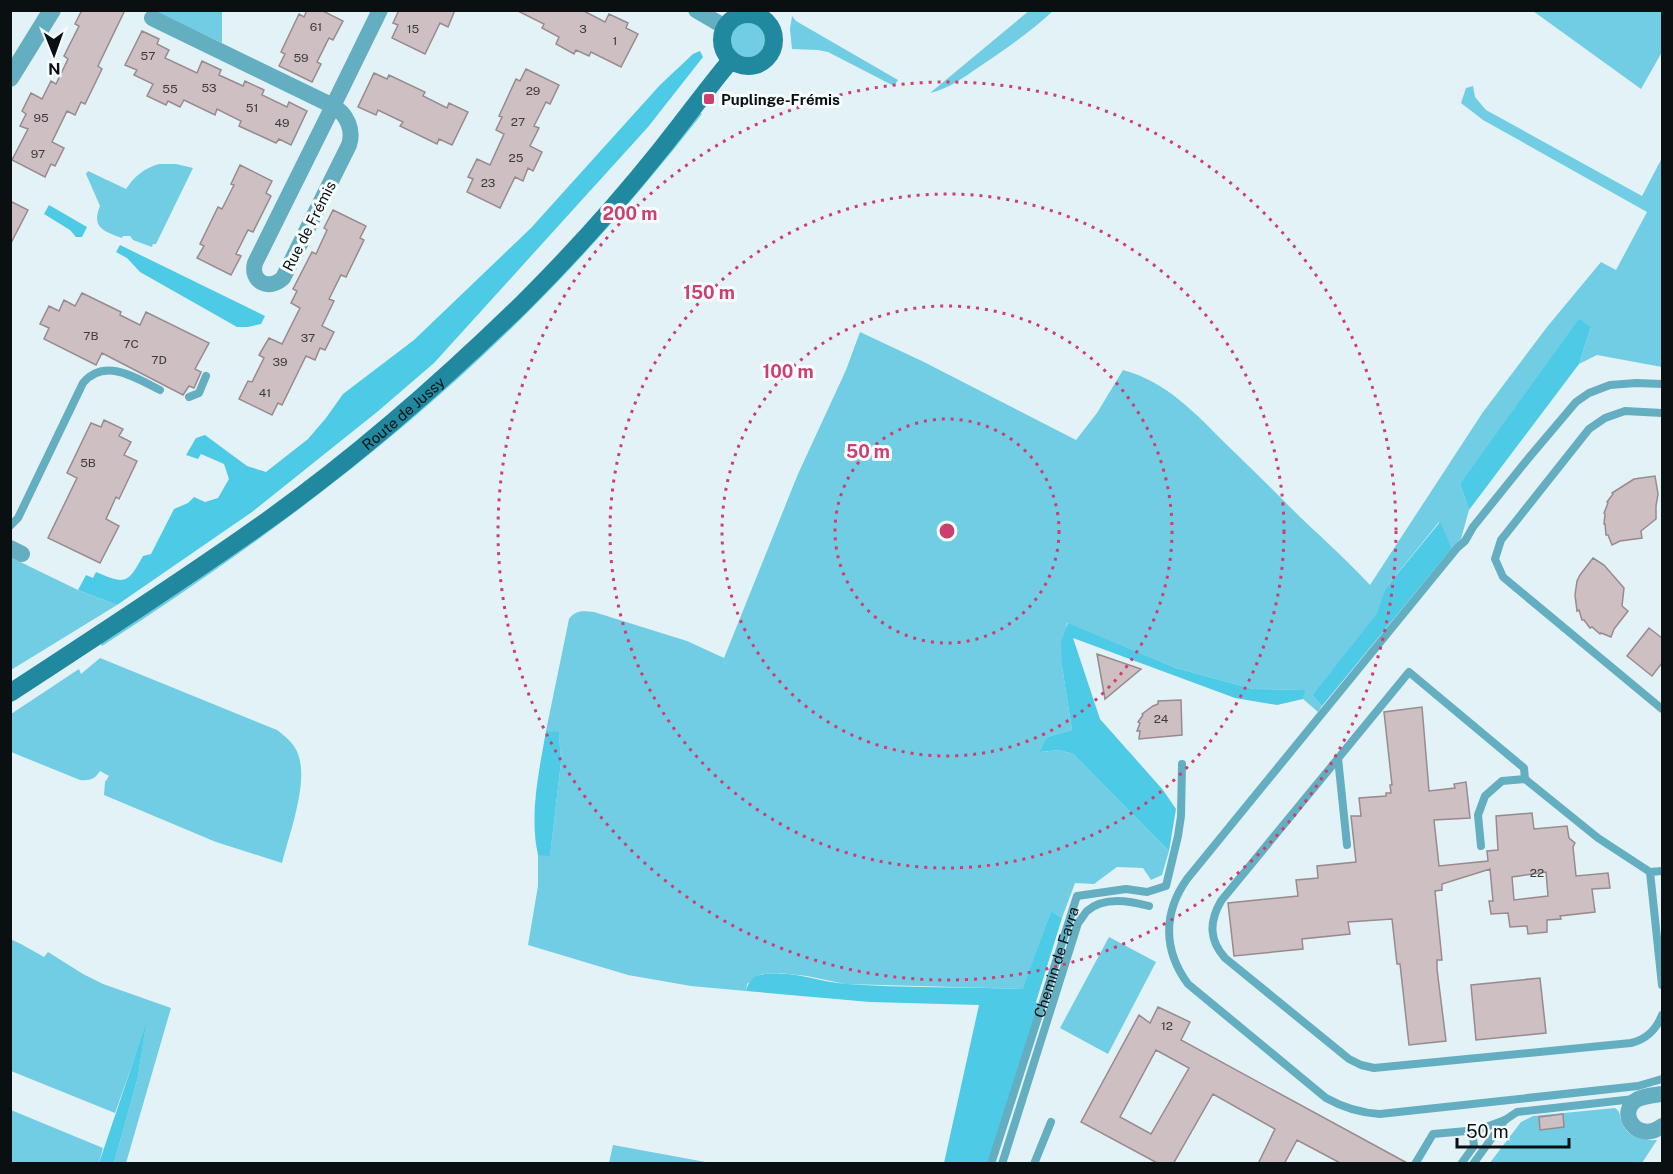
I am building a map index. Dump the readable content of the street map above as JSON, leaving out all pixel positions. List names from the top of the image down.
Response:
{
  "streets": {
    "main road": ["Route de Jussy"],
    "street": ["Rue de Frémis"],
    "lane": ["Chemin de Favra"]
  },
  "places": {
    "transit": ["Puplinge-Frémis"]
  },
  "house_numbers": [
    "61",
    "15",
    "3",
    "1",
    "57",
    "59",
    "53",
    "55",
    "29",
    "51",
    "95",
    "27",
    "49",
    "97",
    "25",
    "23",
    "7B",
    "37",
    "7C",
    "7D",
    "39",
    "41",
    "5B",
    "24",
    "22",
    "12"
  ],
  "scale_bar": "50 m",
  "north": "bottom",
  "rings": [
    "200 m",
    "150 m",
    "100 m",
    "50 m"
  ]
}
